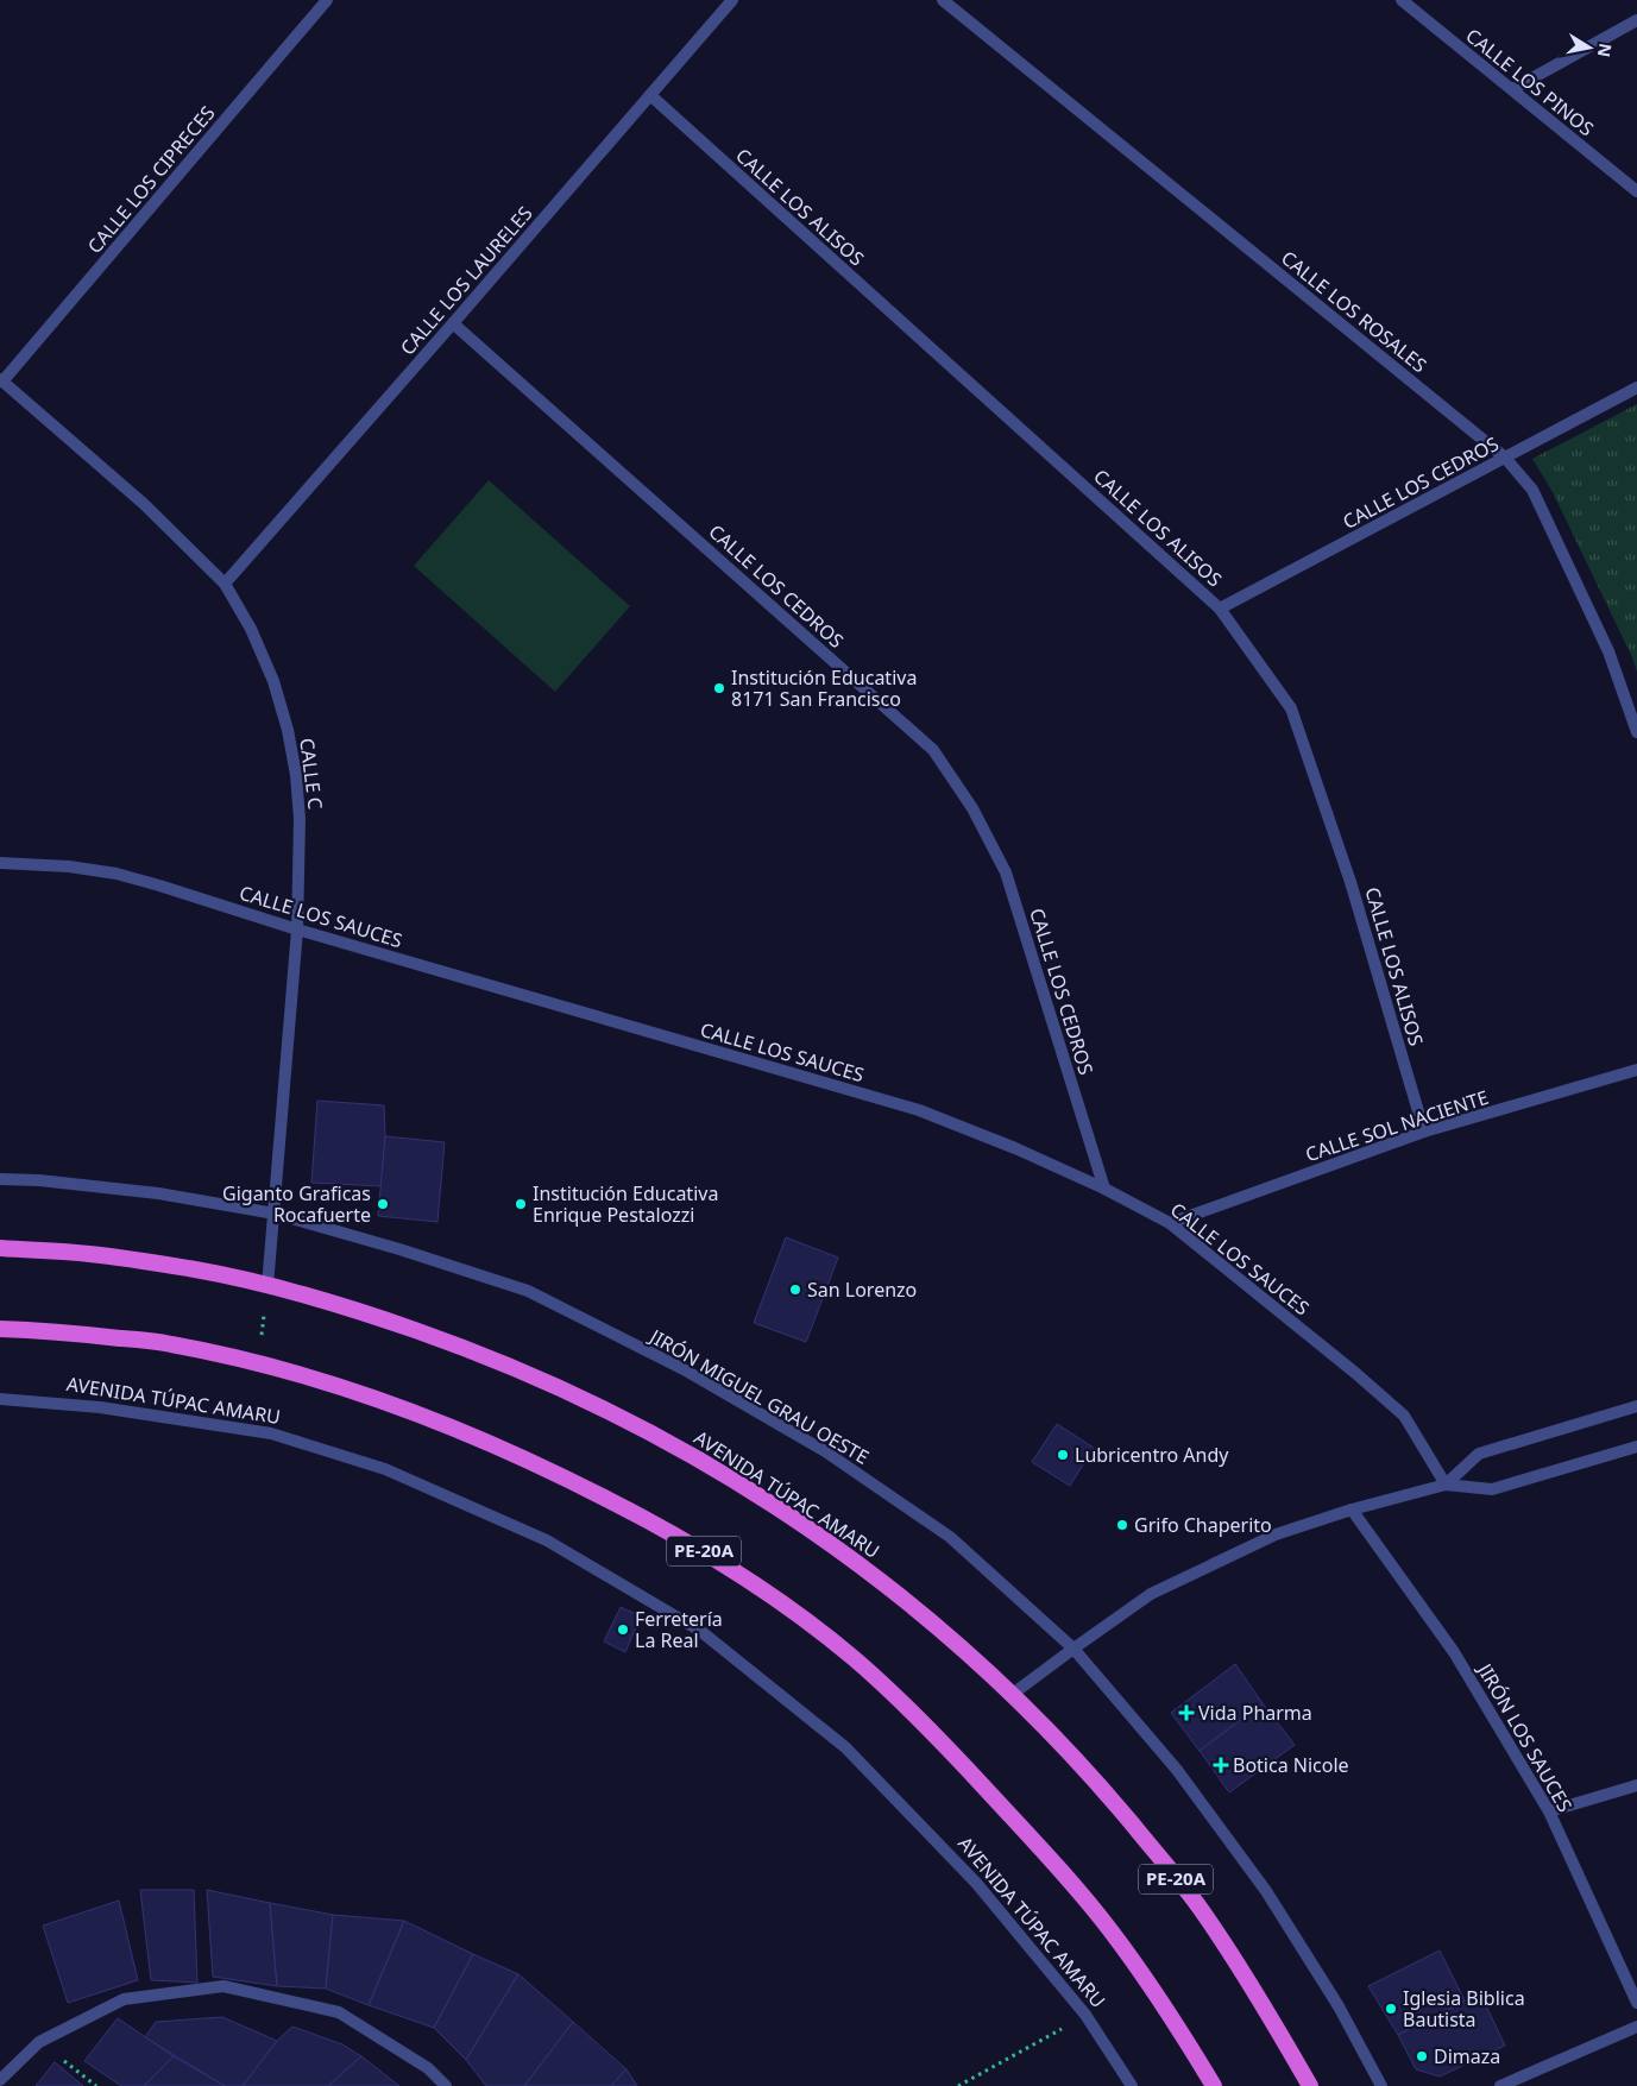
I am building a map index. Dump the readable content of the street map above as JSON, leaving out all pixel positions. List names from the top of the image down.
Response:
{
  "streets": {
    "highway": ["AVENIDA TÚPAC AMARU", "PE-20A"],
    "street": [
      "CALLE LOS PINOS",
      "CALLE LOS CIPRECES",
      "CALLE LOS ALISOS",
      "CALLE LOS LAURELES",
      "CALLE LOS ROSALES",
      "CALLE LOS CEDROS",
      "CALLE C",
      "CALLE LOS SAUCES",
      "CALLE SOL NACIENTE",
      "JIRÓN MIGUEL GRAU OESTE",
      "JIRÓN LOS SAUCES"
    ]
  },
  "crossings": [
    ["CALLE LOS CIPRECES", "CALLE C"],
    ["CALLE LOS ALISOS", "CALLE LOS LAURELES"],
    ["CALLE LOS ALISOS", "CALLE LOS CEDROS"],
    ["CALLE LOS ALISOS", "CALLE SOL NACIENTE"],
    ["CALLE LOS LAURELES", "CALLE LOS CEDROS"],
    ["CALLE LOS LAURELES", "CALLE C"],
    ["CALLE LOS ROSALES", "CALLE LOS CEDROS"],
    ["CALLE LOS CEDROS", "CALLE LOS SAUCES"],
    ["CALLE C", "CALLE LOS SAUCES"],
    ["CALLE C", "JIRÓN MIGUEL GRAU OESTE"],
    ["CALLE C", "AVENIDA TÚPAC AMARU"],
    ["CALLE LOS SAUCES", "CALLE SOL NACIENTE"]
  ],
  "places": {
    "other": [
      "Institución Educativa 8171 San Francisco",
      "Giganto Graficas Rocafuerte",
      "Institución Educativa Enrique Pestalozzi",
      "San Lorenzo",
      "Lubricentro Andy",
      "Grifo Chaperito",
      "Ferretería La Real",
      "Iglesia Biblica Bautista",
      "Dimaza"
    ],
    "health": ["Vida Pharma", "Botica Nicole"]
  },
  "north": "right"
}
